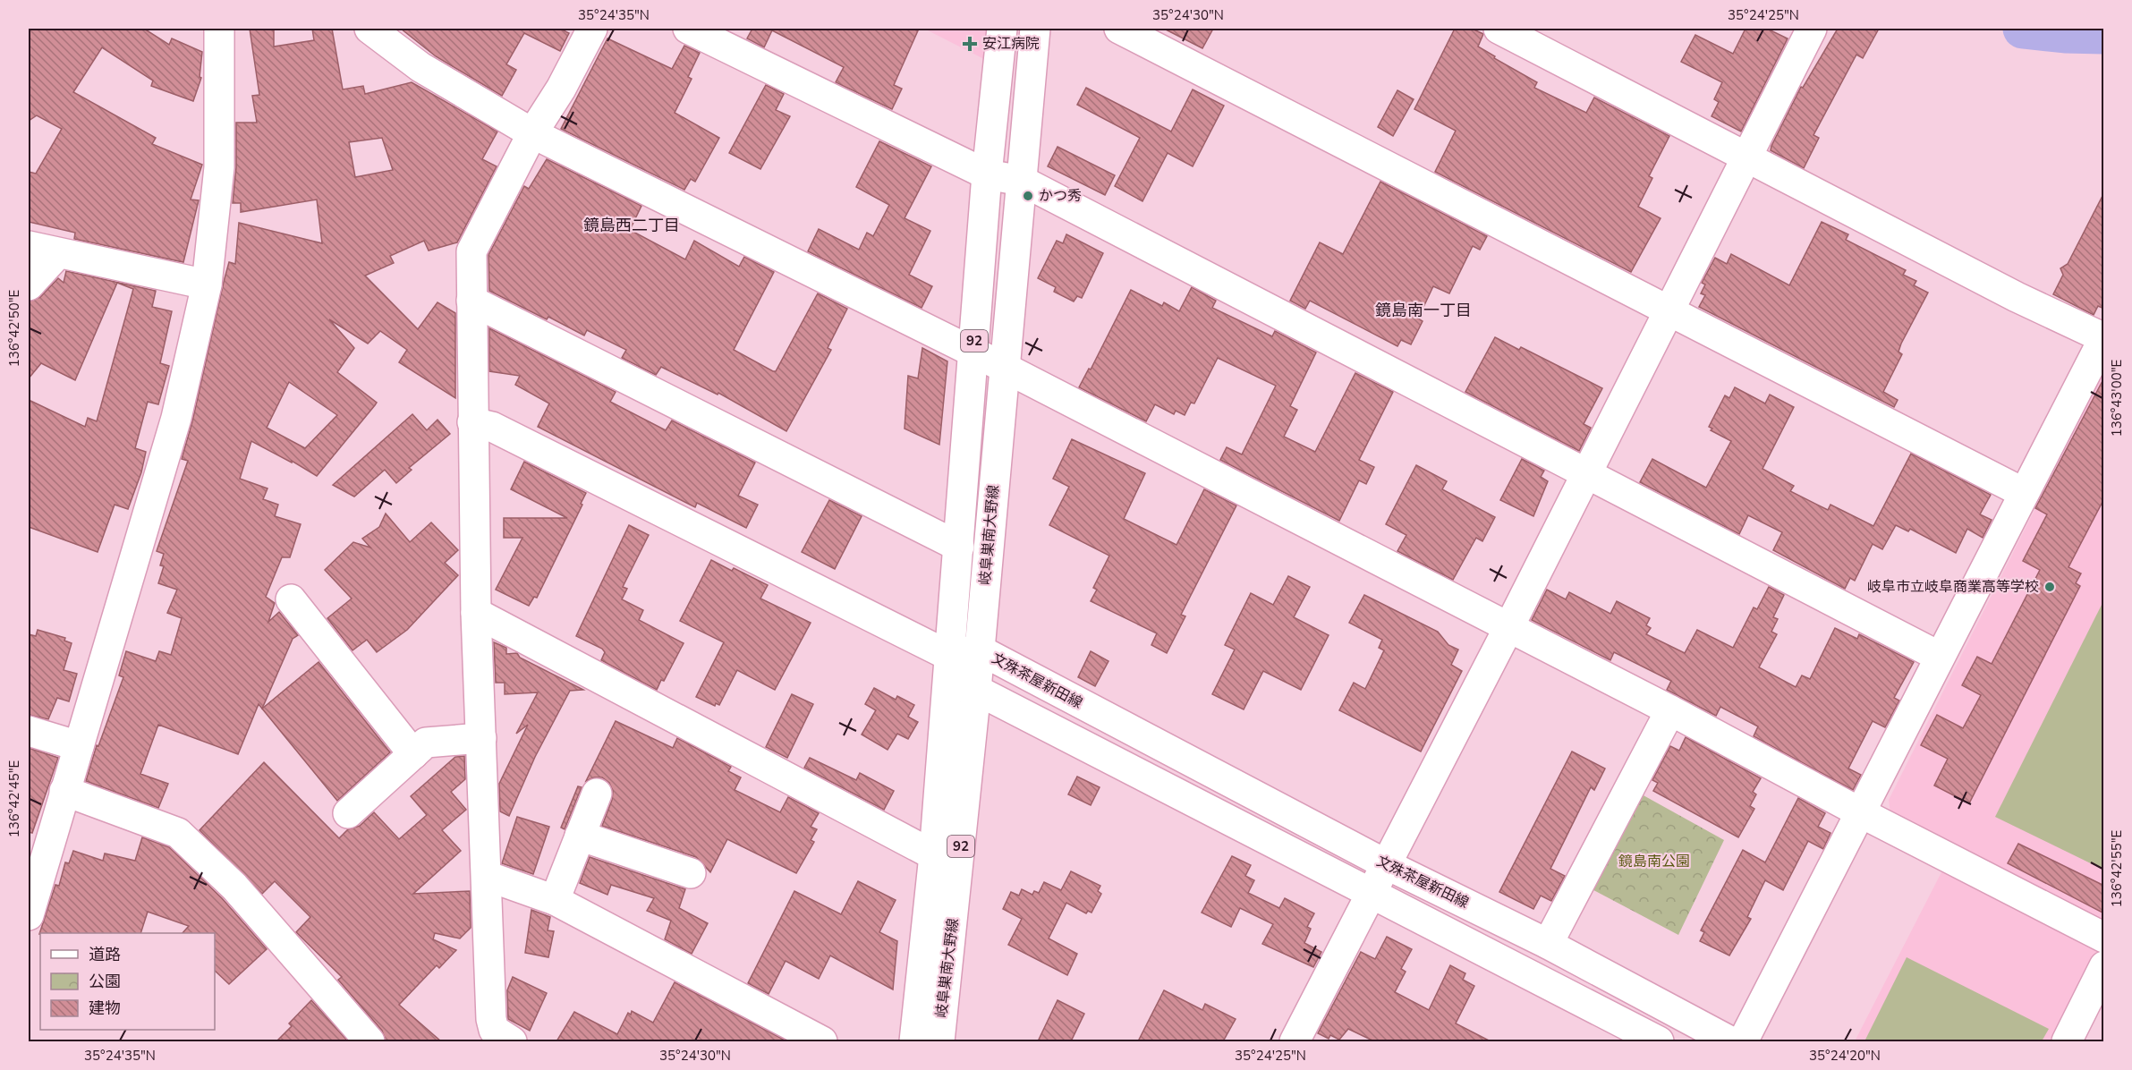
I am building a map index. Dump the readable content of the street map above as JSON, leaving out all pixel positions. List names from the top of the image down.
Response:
{
  "streets": {
    "street": ["92", "岐阜巣南大野線", "文殊茶屋新田線"]
  },
  "crossings": [
    ["岐阜巣南大野線", "文殊茶屋新田線"]
  ],
  "districts": ["鏡島西二丁目", "鏡島南一丁目"],
  "parks": ["鏡島南公園"],
  "places": {
    "health": ["安江病院"],
    "other": ["かつ秀", "岐阜市立岐阜商業高等学校"]
  },
  "legend": ["道路", "公園", "建物"],
  "coordinates": [
    "35°24'35\"N",
    "35°24'30\"N",
    "35°24'25\"N",
    "136°42'50\"E",
    "136°43'00\"E",
    "136°42'45\"E",
    "136°42'55\"E",
    "35°24'20\"N"
  ]
}
